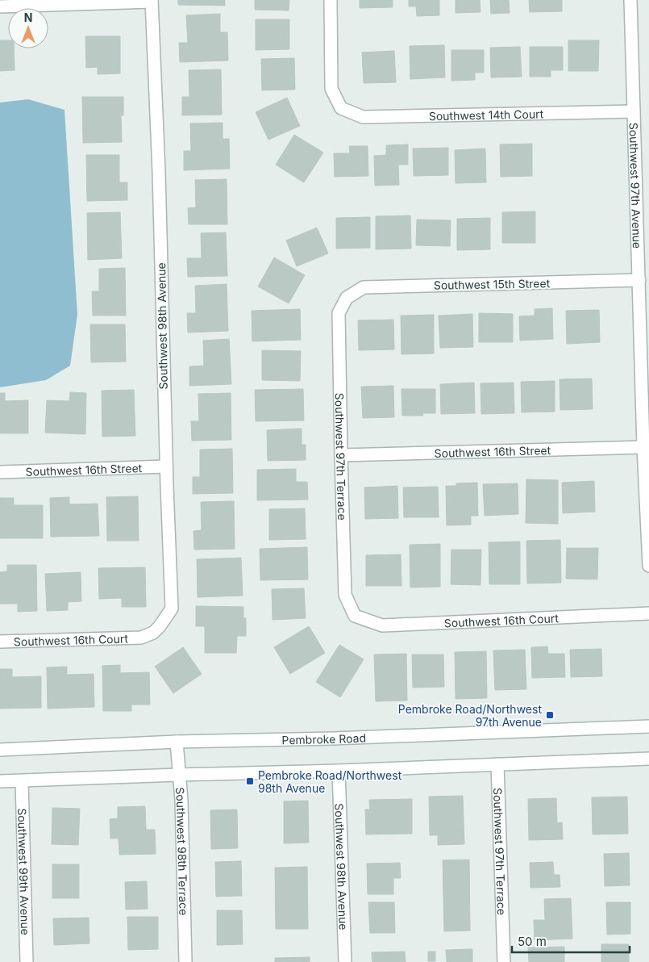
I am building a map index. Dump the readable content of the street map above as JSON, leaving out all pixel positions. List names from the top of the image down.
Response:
{
  "streets": {
    "street": [
      "Southwest 14th Court",
      "Southwest 97th Avenue",
      "Southwest 15th Street",
      "Southwest 98th Avenue",
      "Southwest 16th Street",
      "Southwest 97th Terrace",
      "Southwest 16th Court",
      "Pembroke Road",
      "Southwest 98th Terrace",
      "Southwest 99th Avenue"
    ]
  },
  "crossings": [
    ["Southwest 14th Court", "Southwest 97th Avenue"],
    ["Southwest 97th Avenue", "Southwest 15th Street"],
    ["Southwest 97th Avenue", "Southwest 16th Street"],
    ["Southwest 15th Street", "Southwest 97th Terrace"],
    ["Southwest 98th Avenue", "Southwest 16th Street"],
    ["Southwest 98th Avenue", "Southwest 16th Court"],
    ["Southwest 16th Street", "Southwest 97th Terrace"],
    ["Southwest 97th Terrace", "Southwest 16th Court"],
    ["Pembroke Road", "Southwest 98th Terrace"]
  ],
  "places": {
    "transit": ["Pembroke Road/Northwest 97th Avenue", "Pembroke Road/Northwest 98th Avenue"]
  },
  "scale_bar": "50 m",
  "north": "top"
}
